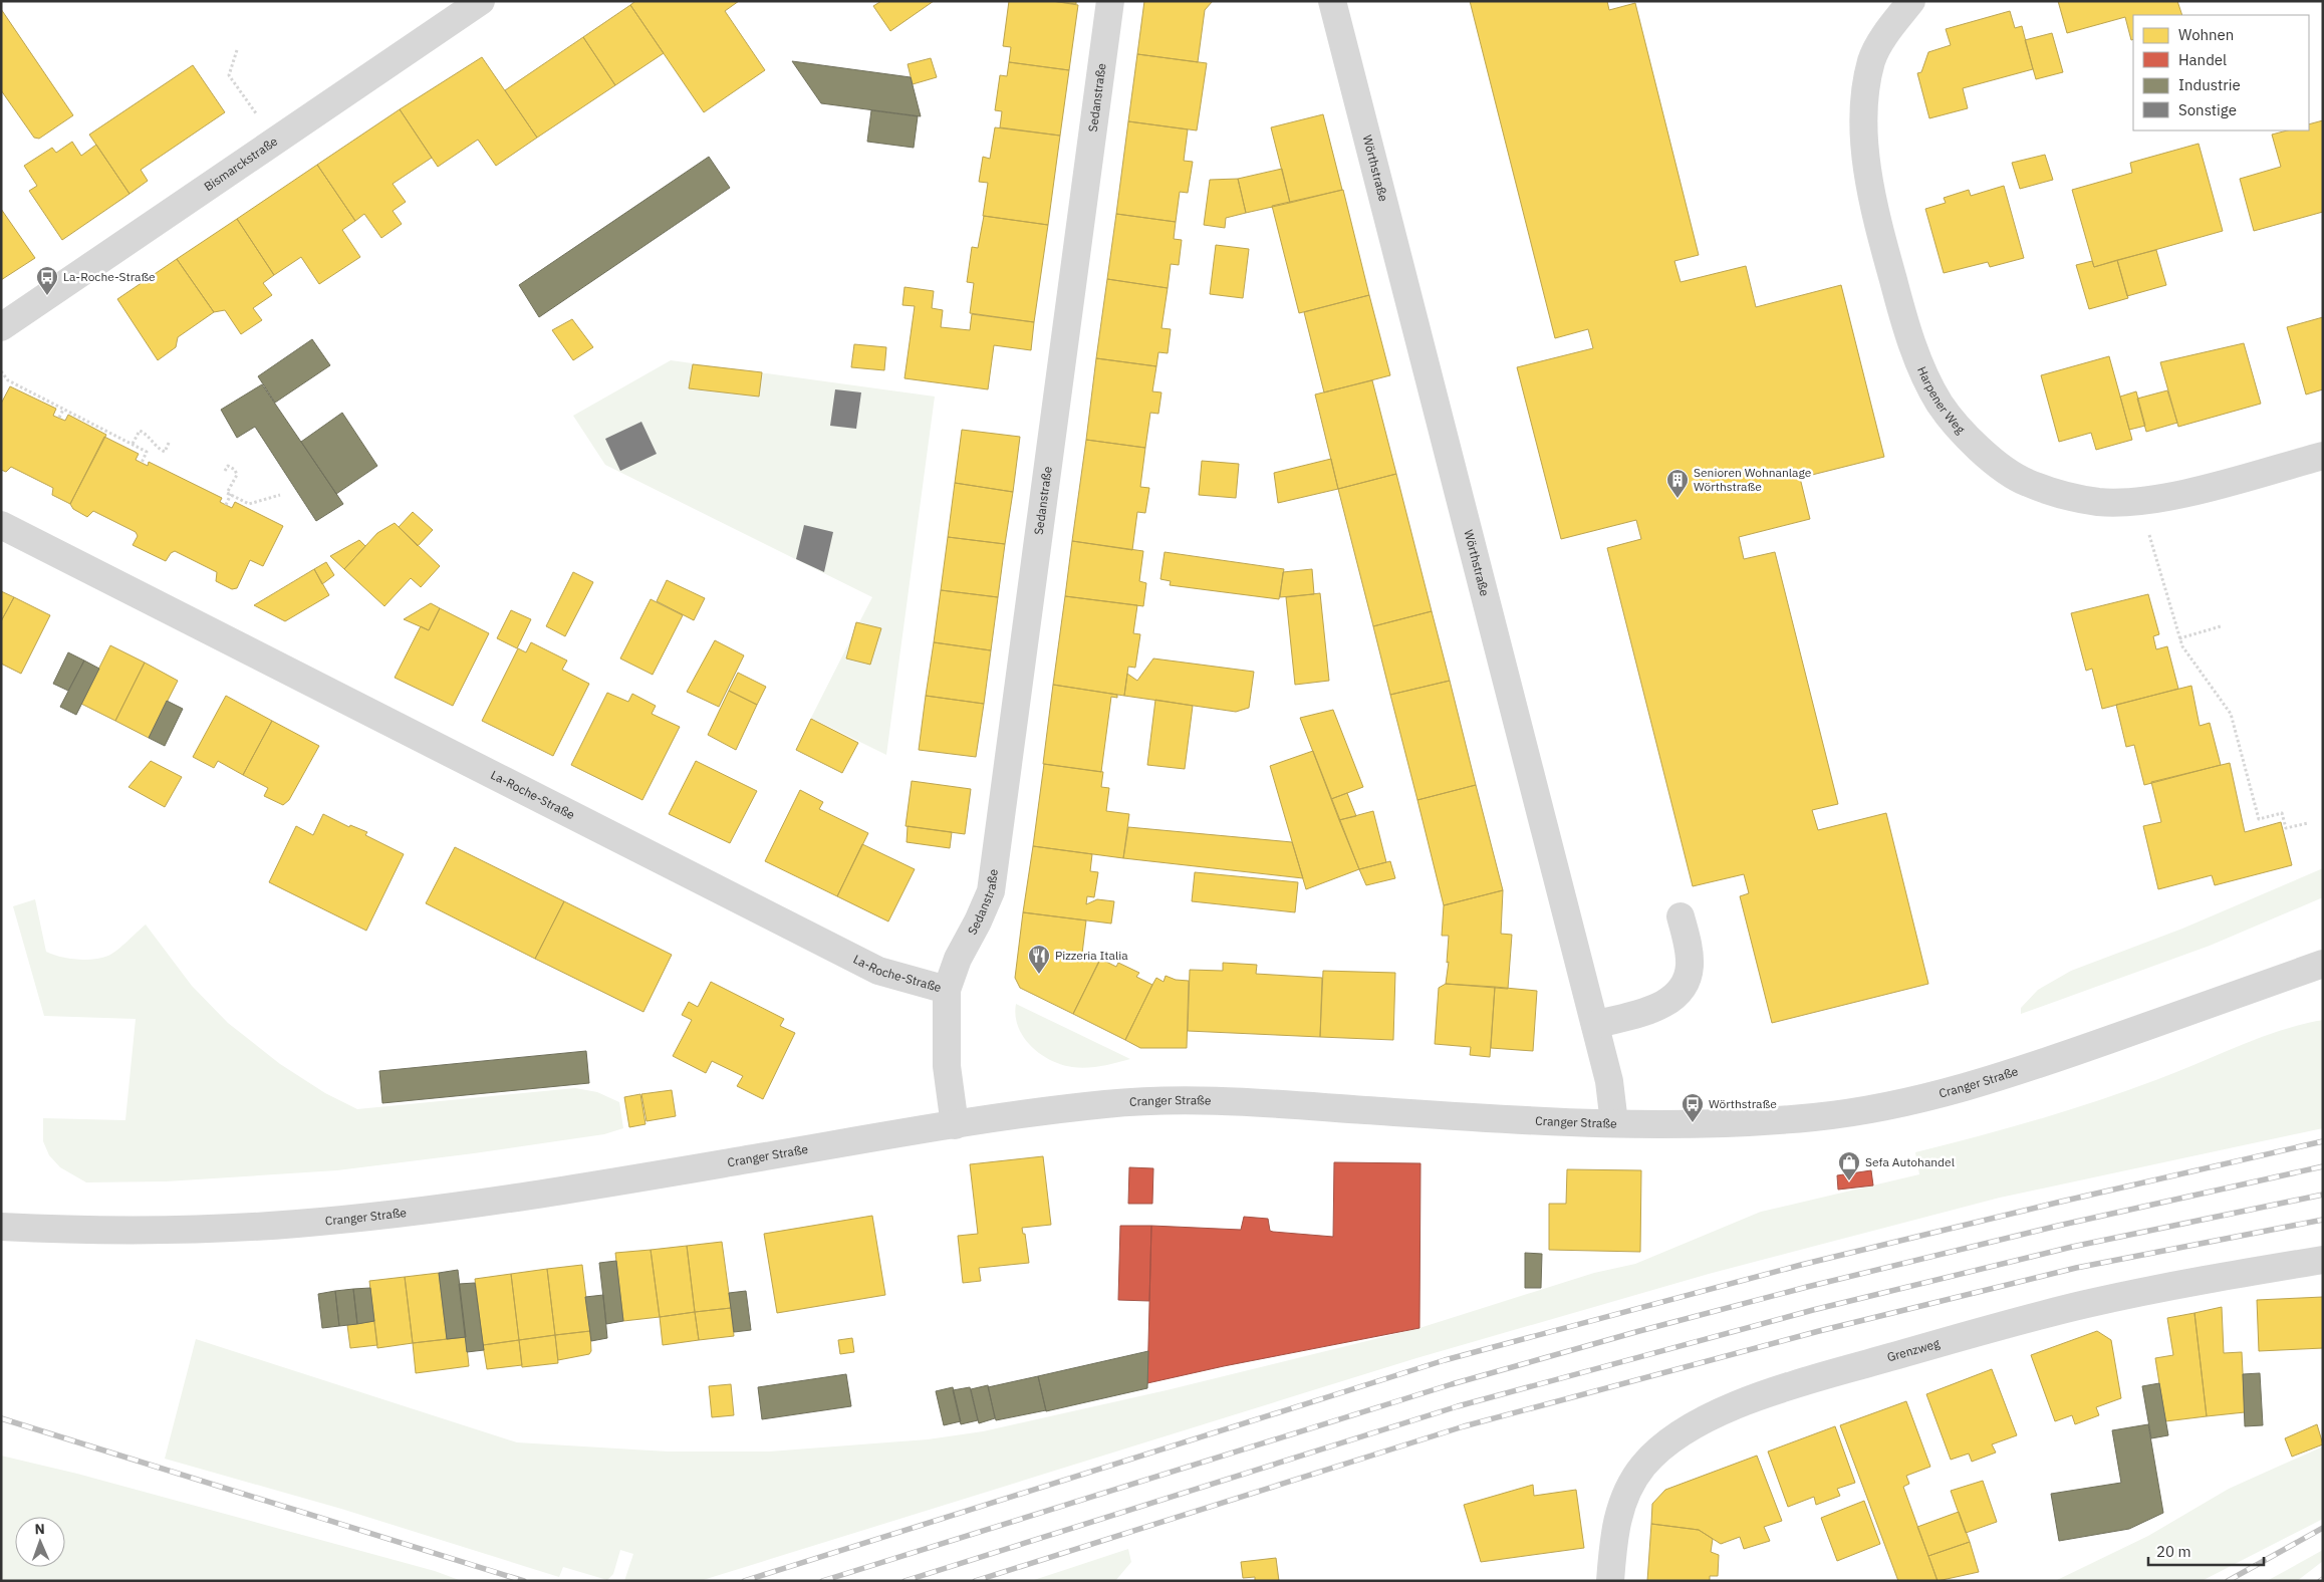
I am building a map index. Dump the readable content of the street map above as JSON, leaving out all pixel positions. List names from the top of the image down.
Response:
{
  "streets": {
    "street": [
      "Sedanstraße",
      "Bismarckstraße",
      "Wörthstraße",
      "Harpener Weg",
      "La-Roche-Straße",
      "Cranger Straße",
      "Grenzweg"
    ]
  },
  "crossings": [
    ["Sedanstraße", "La-Roche-Straße"],
    ["Wörthstraße", "Cranger Straße"],
    ["La-Roche-Straße", "Cranger Straße"]
  ],
  "places": {
    "bus stop": ["La-Roche-Straße", "Wörthstraße"],
    "building": ["Senioren Wohnanlage Wörthstraße"],
    "restaurant": ["Pizzeria Italia"],
    "shop": ["Sefa Autohandel"]
  },
  "legend": [
    "Wohnen",
    "Handel",
    "Industrie",
    "Sonstige"
  ],
  "scale_bar": "20 m",
  "north": "top"
}
